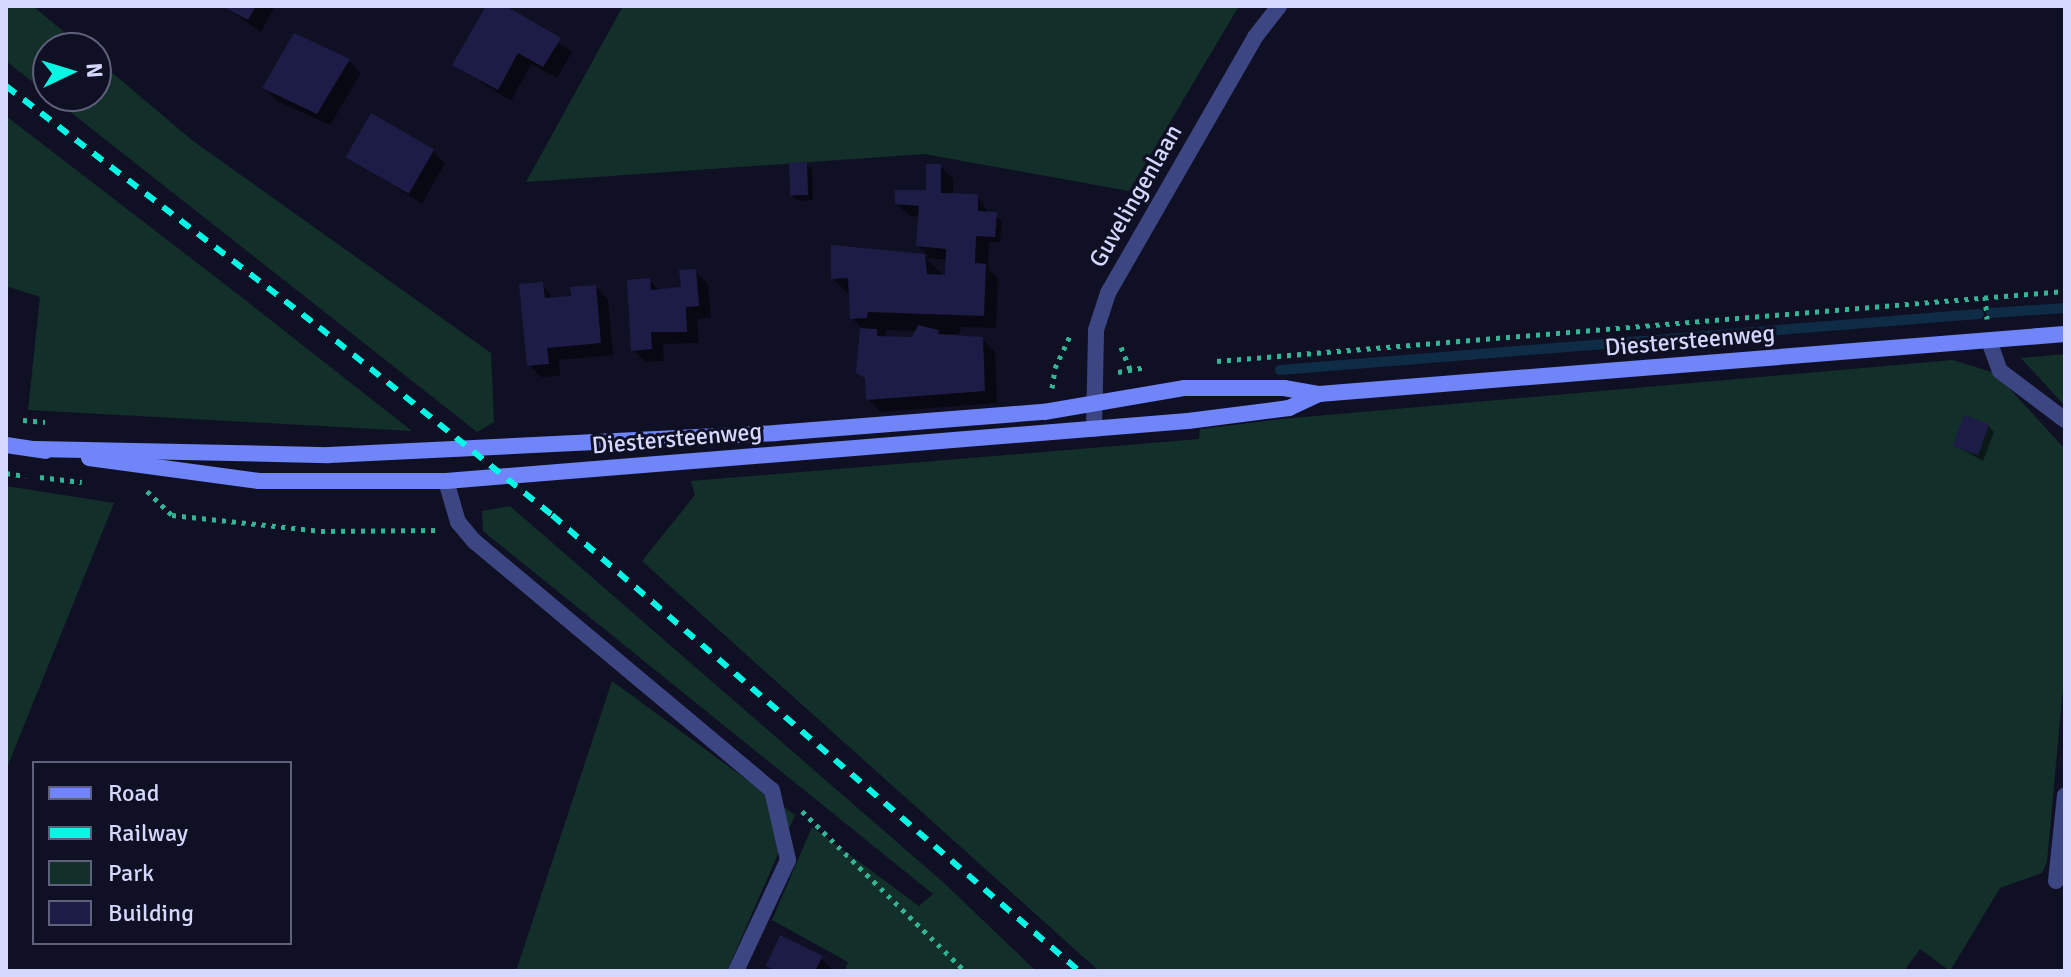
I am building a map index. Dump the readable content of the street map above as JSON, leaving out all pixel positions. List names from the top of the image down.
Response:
{
  "streets": {
    "main road": ["Diestersteenweg"],
    "street": ["Guvelingenlaan"]
  },
  "crossings": [
    ["Guvelingenlaan", "Diestersteenweg"]
  ],
  "legend": [
    "Road",
    "Railway",
    "Park",
    "Building"
  ],
  "north": "right"
}
